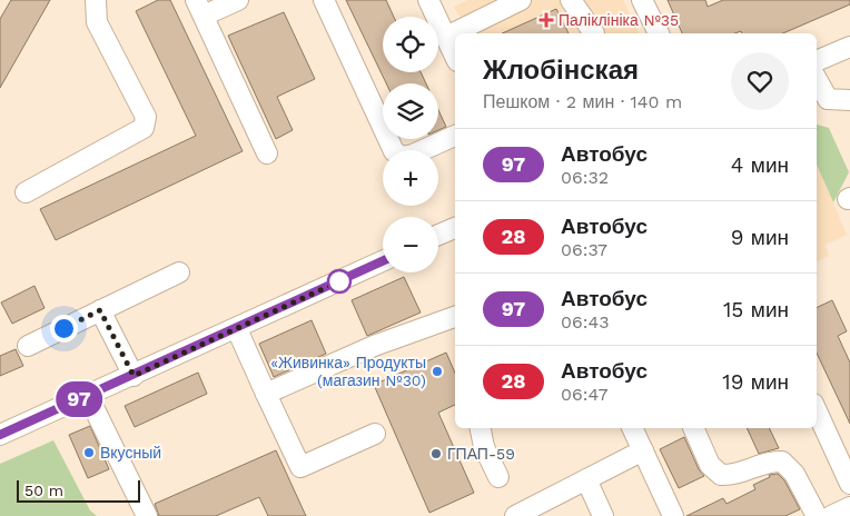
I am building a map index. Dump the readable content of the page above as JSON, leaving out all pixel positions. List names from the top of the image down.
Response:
{
  "places": {
    "health": ["Паліклініка №35"],
    "other": ["«Живинка» Продукты (магазин №30)", "Вкусный", "ГПАП-59"]
  },
  "lines": ["bus line 97"],
  "scale_bar": "50 m",
  "page": {
    "on_map": "97",
    "map_buttons": ["+", "−"],
    "heading": ["Жлобінская", "Пешком · 2 мин · 140 m"],
    "list": [
      {
        "mark": "97",
        "name": "Автобус",
        "note": "06:32",
        "value": "4 мин"
      },
      {
        "mark": "28",
        "name": "Автобус",
        "note": "06:37",
        "value": "9 мин"
      },
      {
        "mark": "97",
        "name": "Автобус",
        "note": "06:43",
        "value": "15 мин"
      },
      {
        "mark": "28",
        "name": "Автобус",
        "note": "06:47",
        "value": "19 мин"
      }
    ],
    "scale": "50 m"
  }
}
